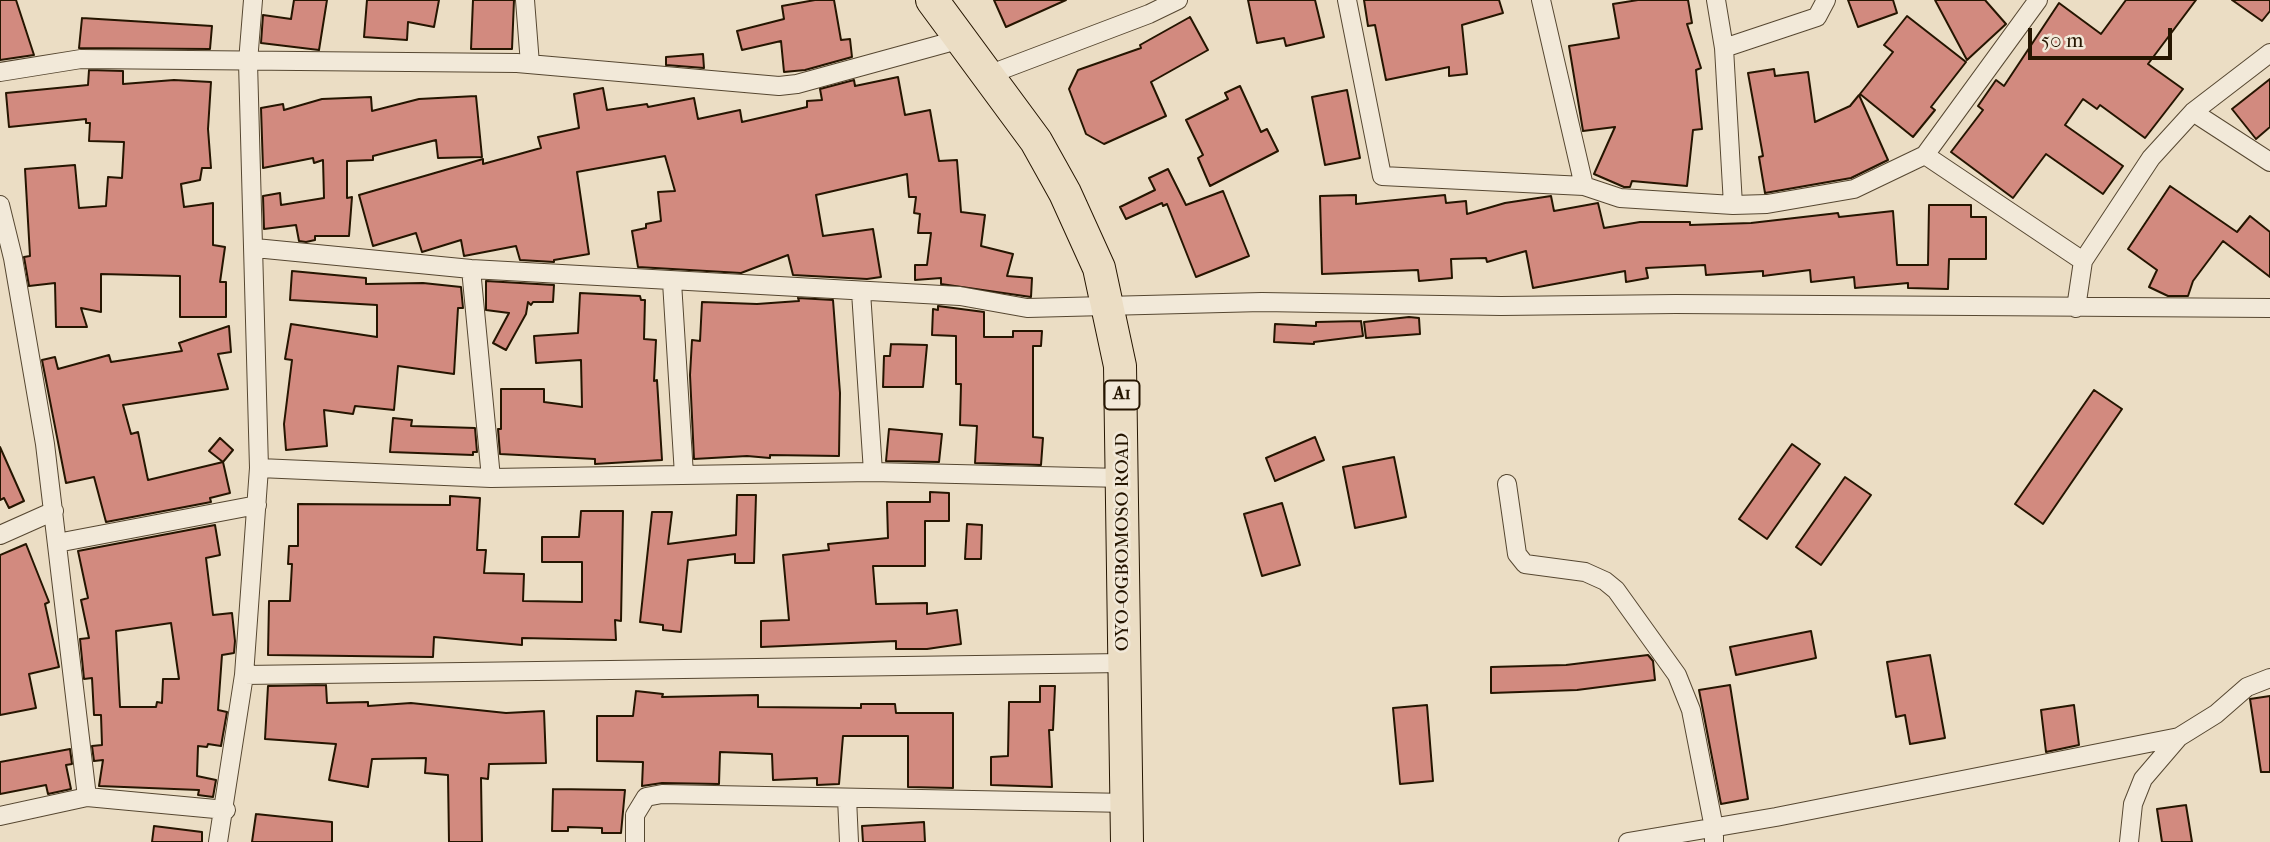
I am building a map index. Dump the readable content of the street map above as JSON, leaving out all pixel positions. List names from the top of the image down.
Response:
{
  "streets": {
    "highway": ["A1", "OYO-OGBOMOSO ROAD"]
  },
  "scale_bar": "50 m"
}
